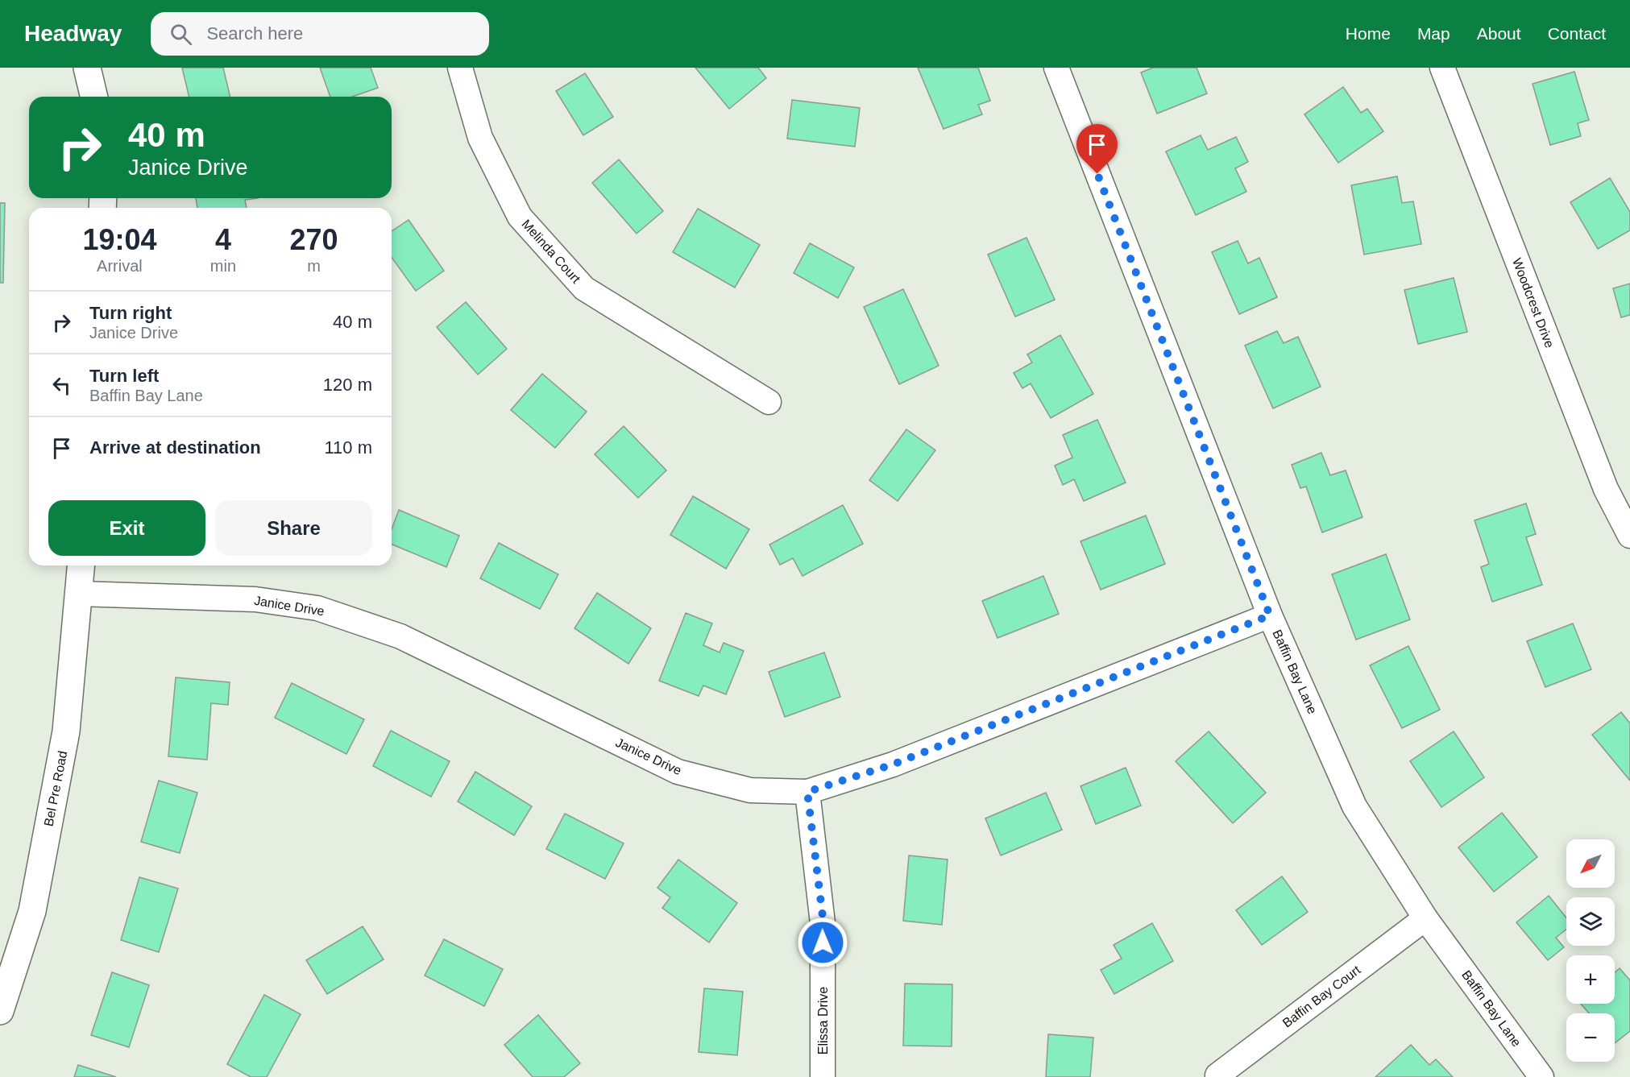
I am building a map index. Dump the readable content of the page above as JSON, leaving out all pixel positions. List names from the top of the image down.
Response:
{
  "streets": {
    "main road": ["Bel Pre Road"],
    "street": [
      "Melinda Court",
      "Woodcrest Drive",
      "Janice Drive",
      "Baffin Bay Lane",
      "Baffin Bay Court",
      "Elissa Drive"
    ]
  },
  "crossings": [
    ["Janice Drive", "Baffin Bay Lane"],
    ["Janice Drive", "Bel Pre Road"],
    ["Janice Drive", "Elissa Drive"],
    ["Baffin Bay Lane", "Baffin Bay Court"]
  ],
  "north": "bottom left",
  "page": {
    "header": "Headway",
    "search": "Search here",
    "nav": [
      "Home",
      "Map",
      "About",
      "Contact"
    ],
    "turn": ["40 m", "Janice Drive"],
    "eta": [
      "19:04",
      "Arrival",
      "4",
      "min",
      "270",
      "m"
    ],
    "list": [
      {
        "name": "Turn right",
        "note": "Janice Drive",
        "value": "40 m"
      },
      {
        "name": "Turn left",
        "note": "Baffin Bay Lane",
        "value": "120 m"
      },
      {
        "name": "Arrive at destination",
        "value": "110 m"
      }
    ],
    "buttons": ["Exit", "Share"],
    "map_buttons": ["+", "−"]
  }
}
